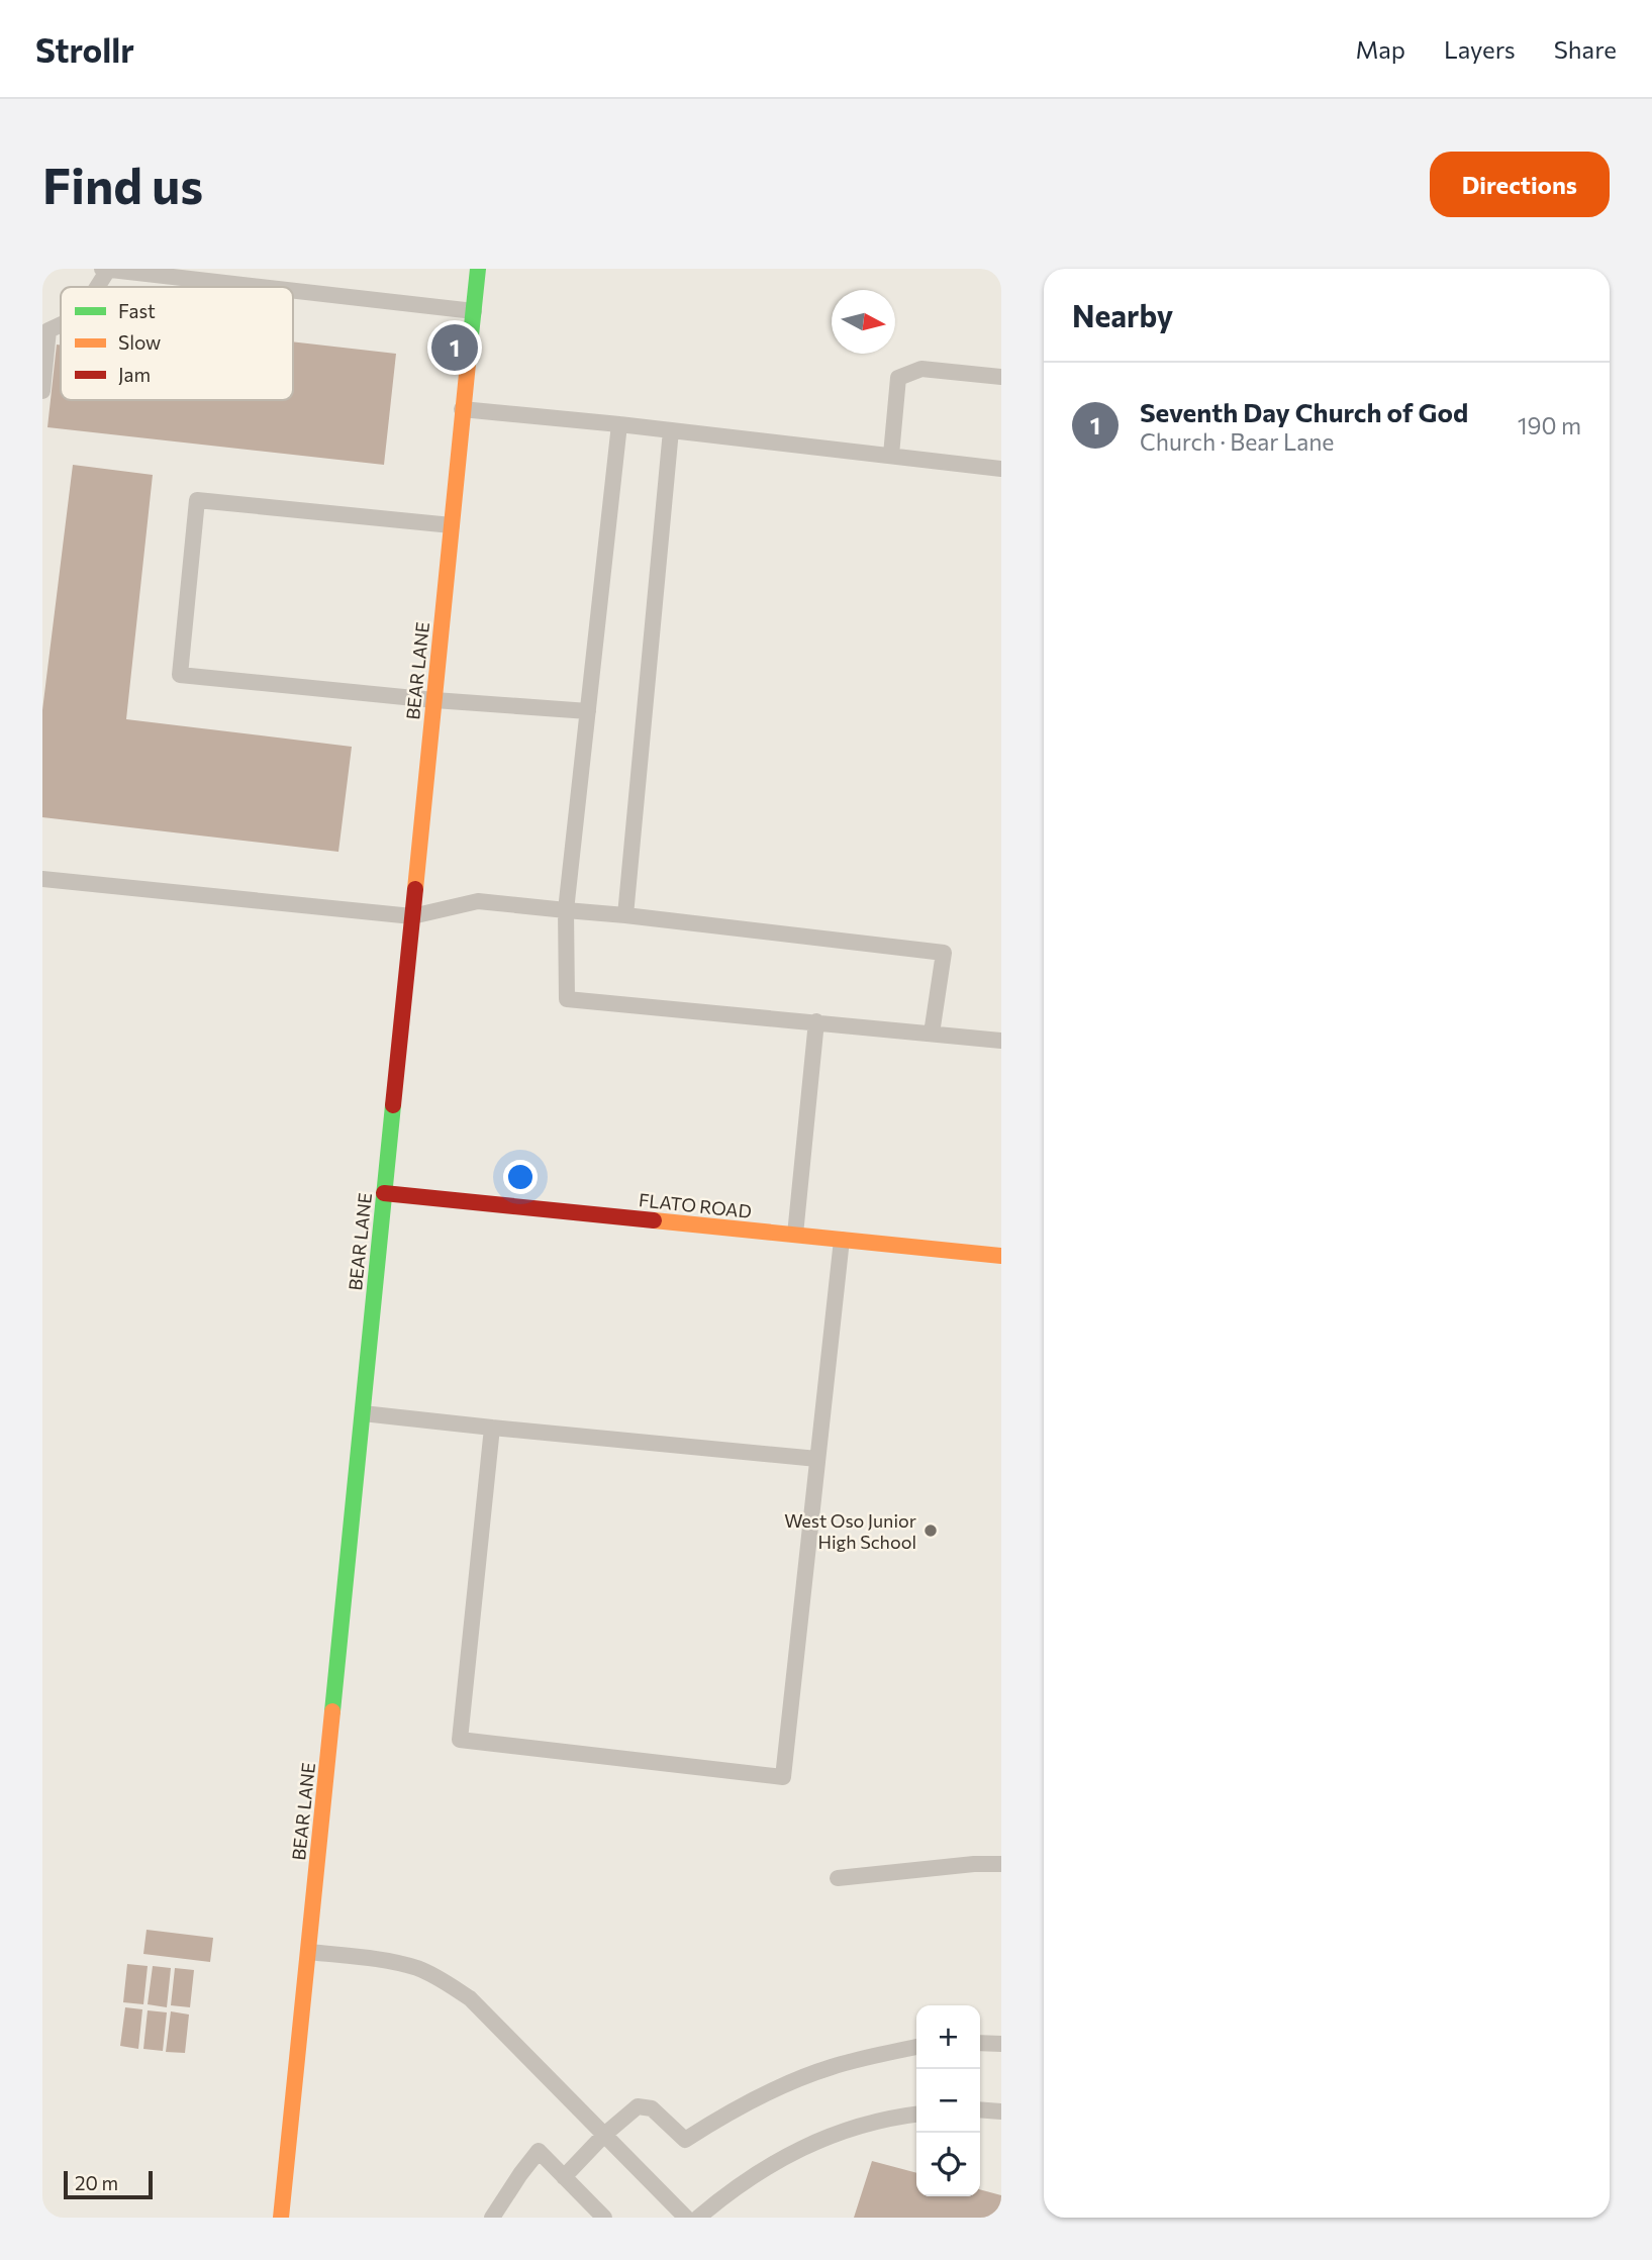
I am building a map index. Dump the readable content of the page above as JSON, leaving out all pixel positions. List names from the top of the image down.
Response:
{
  "streets": {
    "street": ["BEAR LANE", "FLATO ROAD"]
  },
  "crossings": [
    ["BEAR LANE", "FLATO ROAD"]
  ],
  "places": ["West Oso Junior High School"],
  "legend": ["Fast", "Slow", "Jam"],
  "scale_bar": "20 m",
  "north": "right",
  "page": {
    "header": "Strollr",
    "nav": ["Map", "Layers", "Share"],
    "buttons": "Directions",
    "title": "Find us",
    "heading": "Nearby",
    "pins": "1",
    "list": [
      {
        "mark": "1",
        "name": "Seventh Day Church of God",
        "note": "Church · Bear Lane",
        "value": "190 m"
      }
    ],
    "map_buttons": ["+", "−"],
    "scale": "20 m"
  }
}
